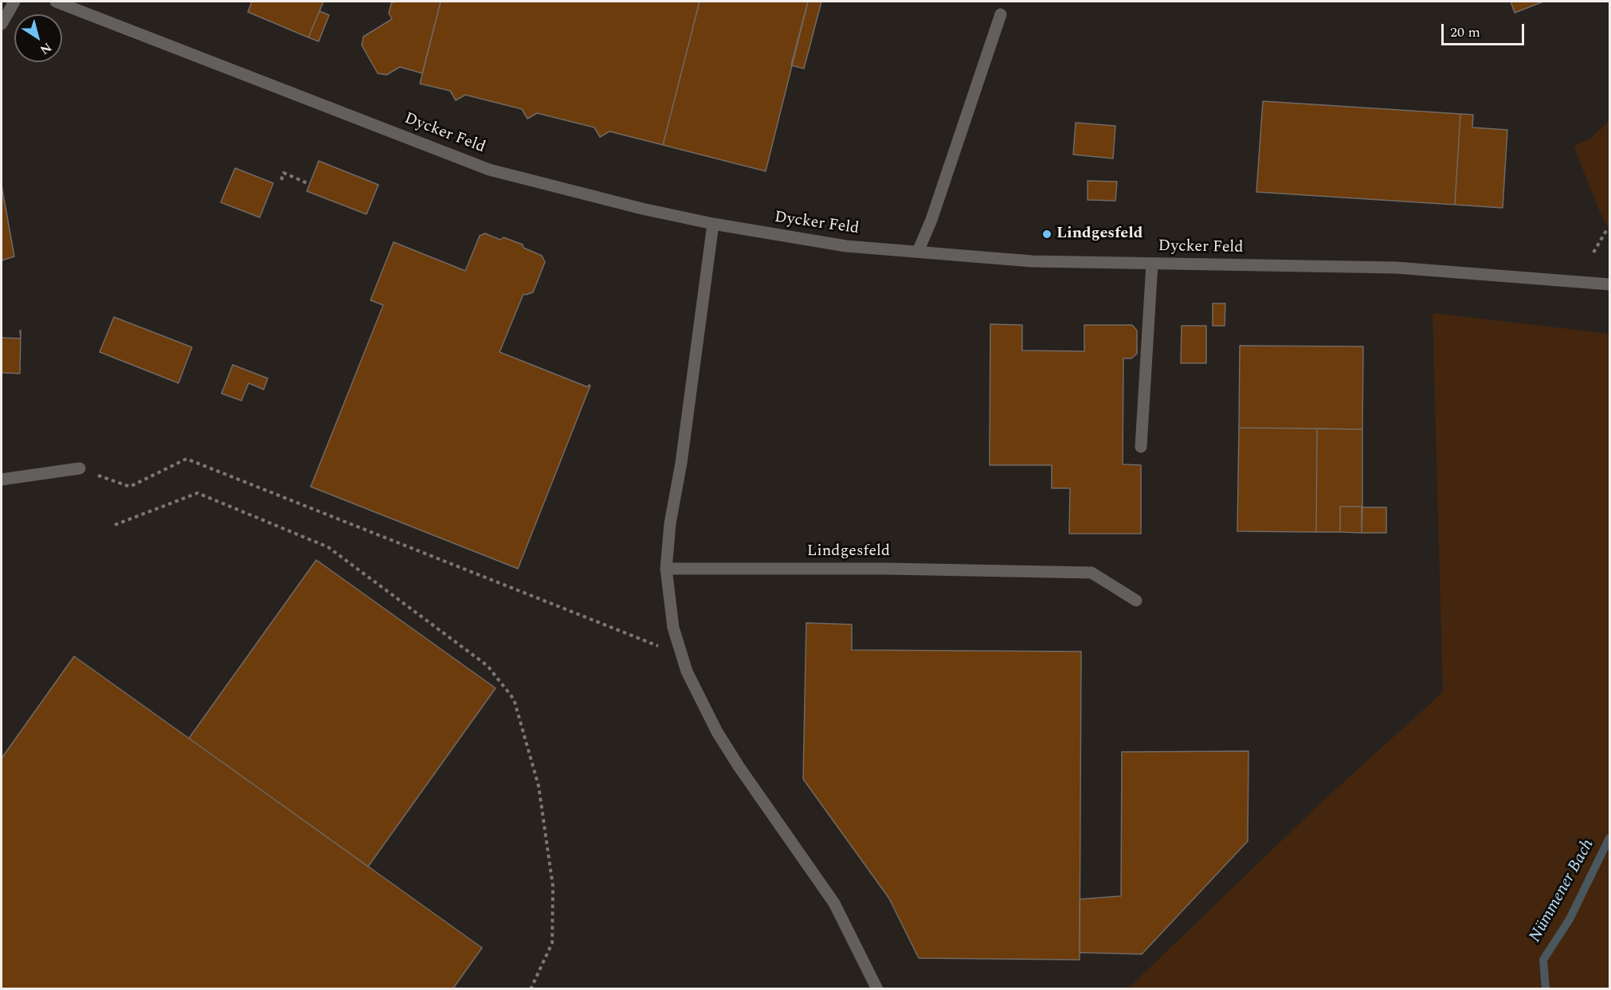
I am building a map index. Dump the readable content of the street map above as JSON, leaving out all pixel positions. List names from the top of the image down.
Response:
{
  "streets": {
    "street": ["Dycker Feld", "Lindgesfeld"]
  },
  "water": ["Nümmener Bach"],
  "places": ["Lindgesfeld"],
  "scale_bar": "20 m",
  "north": "bottom right"
}
